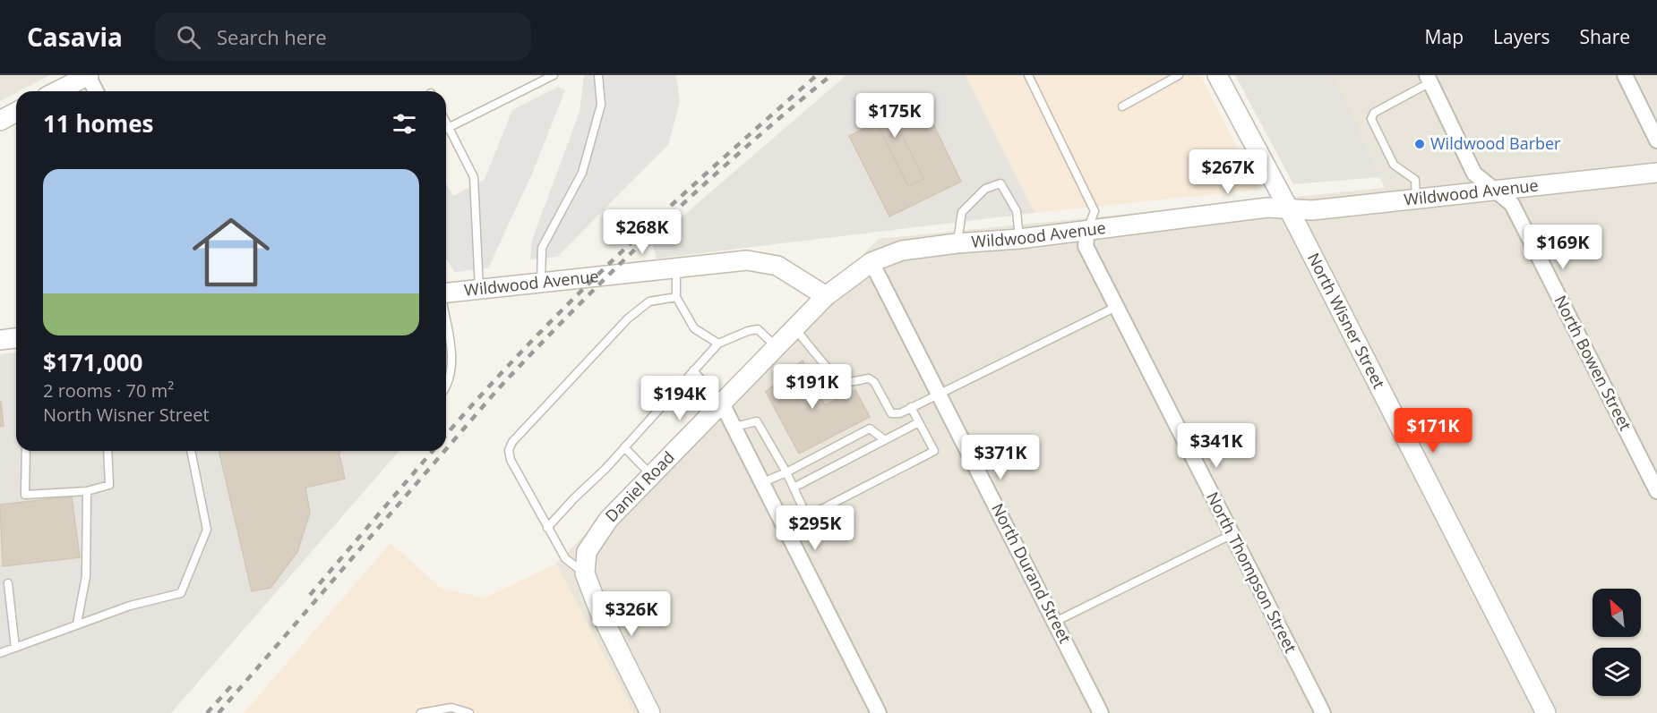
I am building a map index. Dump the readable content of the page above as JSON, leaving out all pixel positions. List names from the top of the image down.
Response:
{
  "streets": {
    "street": [
      "Wildwood Avenue",
      "North Wisner Street",
      "North Bowen Street",
      "Daniel Road",
      "North Thompson Street",
      "North Durand Street"
    ]
  },
  "crossings": [
    ["Wildwood Avenue", "North Wisner Street"],
    ["Wildwood Avenue", "North Bowen Street"],
    ["Wildwood Avenue", "Daniel Road"],
    ["Wildwood Avenue", "North Thompson Street"],
    ["Wildwood Avenue", "North Durand Street"]
  ],
  "places": ["Wildwood Barber"],
  "north": "top left",
  "page": {
    "header": "Casavia",
    "search": "Search here",
    "nav": ["Map", "Layers", "Share"],
    "heading": "11 homes",
    "price": [
      "$175K",
      "$267K",
      "$268K",
      "$169K",
      "$191K",
      "$194K",
      "$171K",
      "$341K",
      "$371K",
      "$295K",
      "$326K"
    ],
    "list": [
      {
        "name": "$171,000",
        "note": "2 rooms · 70 m² · North Wisner Street"
      }
    ]
  }
}
